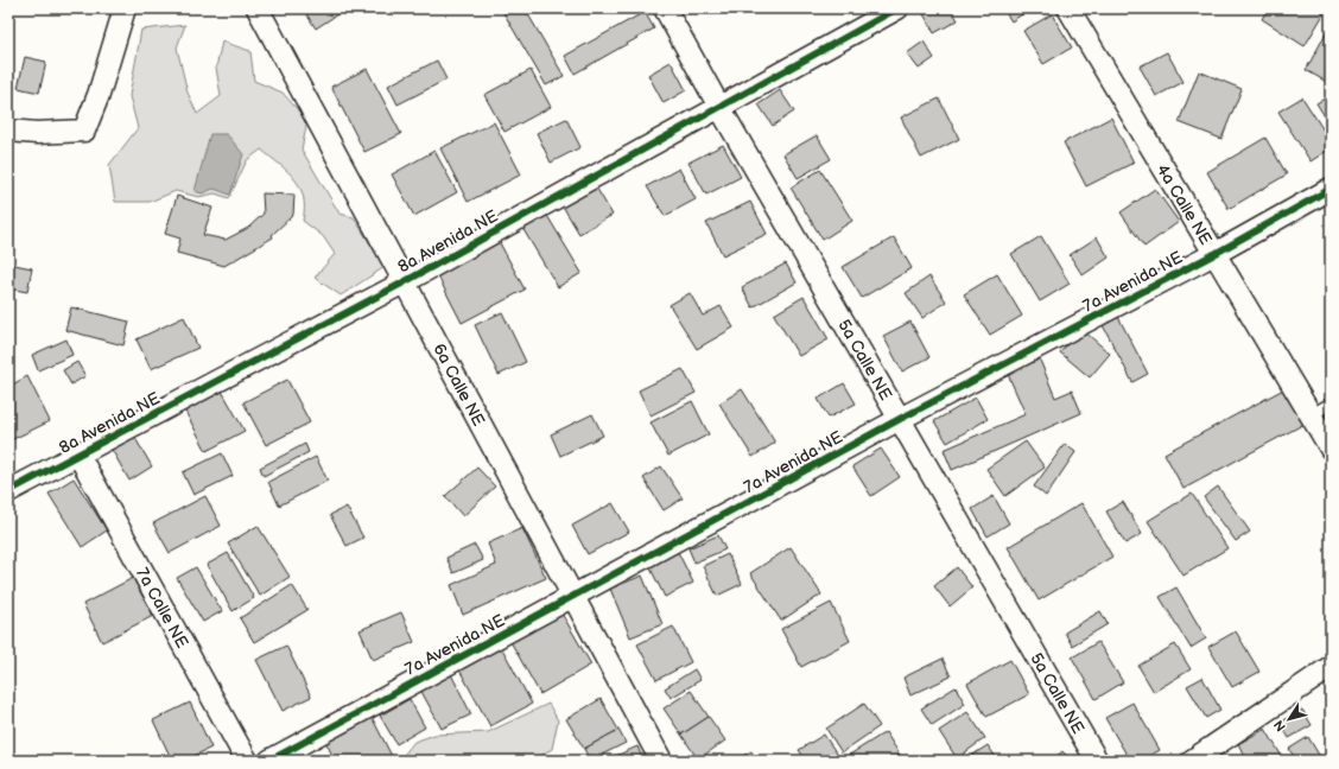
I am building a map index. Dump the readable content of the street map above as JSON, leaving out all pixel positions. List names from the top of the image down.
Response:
{
  "streets": {
    "street": [
      "4a Calle NE",
      "8a Avenida NE",
      "7a Avenida NE",
      "5a Calle NE",
      "6a Calle NE",
      "7a Calle NE"
    ]
  },
  "crossings": [
    ["4a Calle NE", "7a Avenida NE"],
    ["8a Avenida NE", "5a Calle NE"],
    ["8a Avenida NE", "6a Calle NE"],
    ["8a Avenida NE", "7a Calle NE"],
    ["7a Avenida NE", "5a Calle NE"],
    ["7a Avenida NE", "6a Calle NE"]
  ],
  "north": "bottom left"
}
